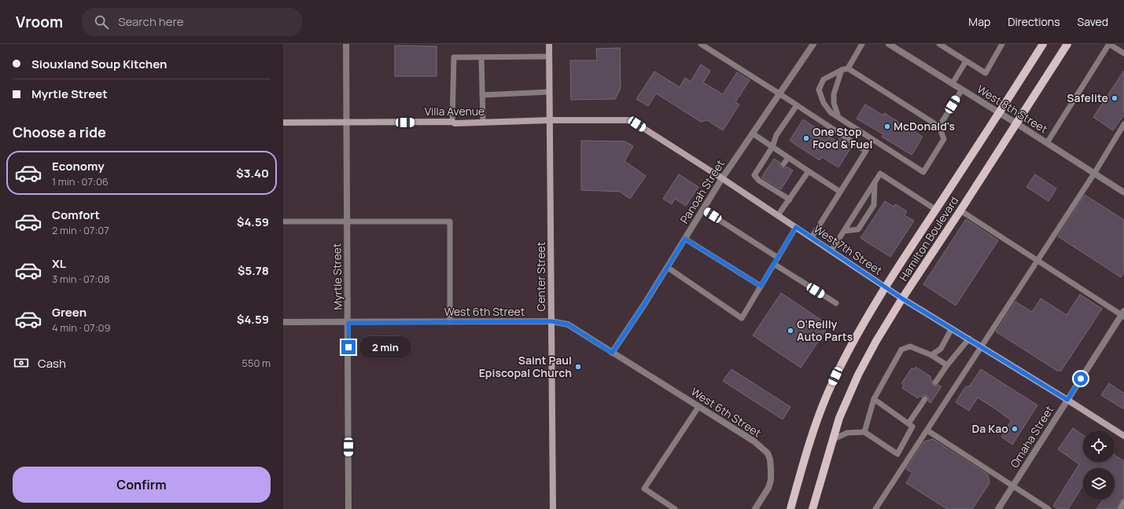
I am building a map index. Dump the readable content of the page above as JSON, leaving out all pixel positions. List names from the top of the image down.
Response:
{
  "streets": {
    "main road": [
      "Villa Avenue",
      "Hamilton Boulevard",
      "West 7th Street",
      "Center Street"
    ],
    "street": [
      "West 8th Street",
      "Panoah Street",
      "Myrtle Street",
      "West 6th Street",
      "Omaha Street"
    ]
  },
  "crossings": [
    ["West 8th Street", "Hamilton Boulevard"],
    ["Villa Avenue", "West 7th Street"],
    ["Villa Avenue", "Myrtle Street"],
    ["Villa Avenue", "Center Street"],
    ["Panoah Street", "West 7th Street"],
    ["Panoah Street", "West 6th Street"],
    ["Hamilton Boulevard", "West 7th Street"],
    ["West 7th Street", "Center Street"],
    ["West 7th Street", "Omaha Street"],
    ["Myrtle Street", "West 6th Street"],
    ["Center Street", "West 6th Street"]
  ],
  "places": [
    "Safelite",
    "McDonald's",
    "One Stop Food & Fuel",
    "O'Reilly Auto Parts",
    "Saint Paul Episcopal Church",
    "Da Kao"
  ],
  "page": {
    "header": "Vroom",
    "search": "Search here",
    "nav": ["Map", "Directions", "Saved"],
    "banner": ["Siouxland Soup Kitchen", "Myrtle Street"],
    "heading": "Choose a ride",
    "list": [
      {
        "name": "Economy",
        "note": "1 min · 07:06",
        "value": "$3.40"
      },
      {
        "name": "Comfort",
        "note": "2 min · 07:07",
        "value": "$4.59"
      },
      {
        "name": "XL",
        "note": "3 min · 07:08",
        "value": "$5.78"
      },
      {
        "name": "Green",
        "note": "4 min · 07:09",
        "value": "$4.59"
      }
    ],
    "bubble": "2 min",
    "pay": ["Cash", "550 m"],
    "buttons": "Confirm"
  }
}
